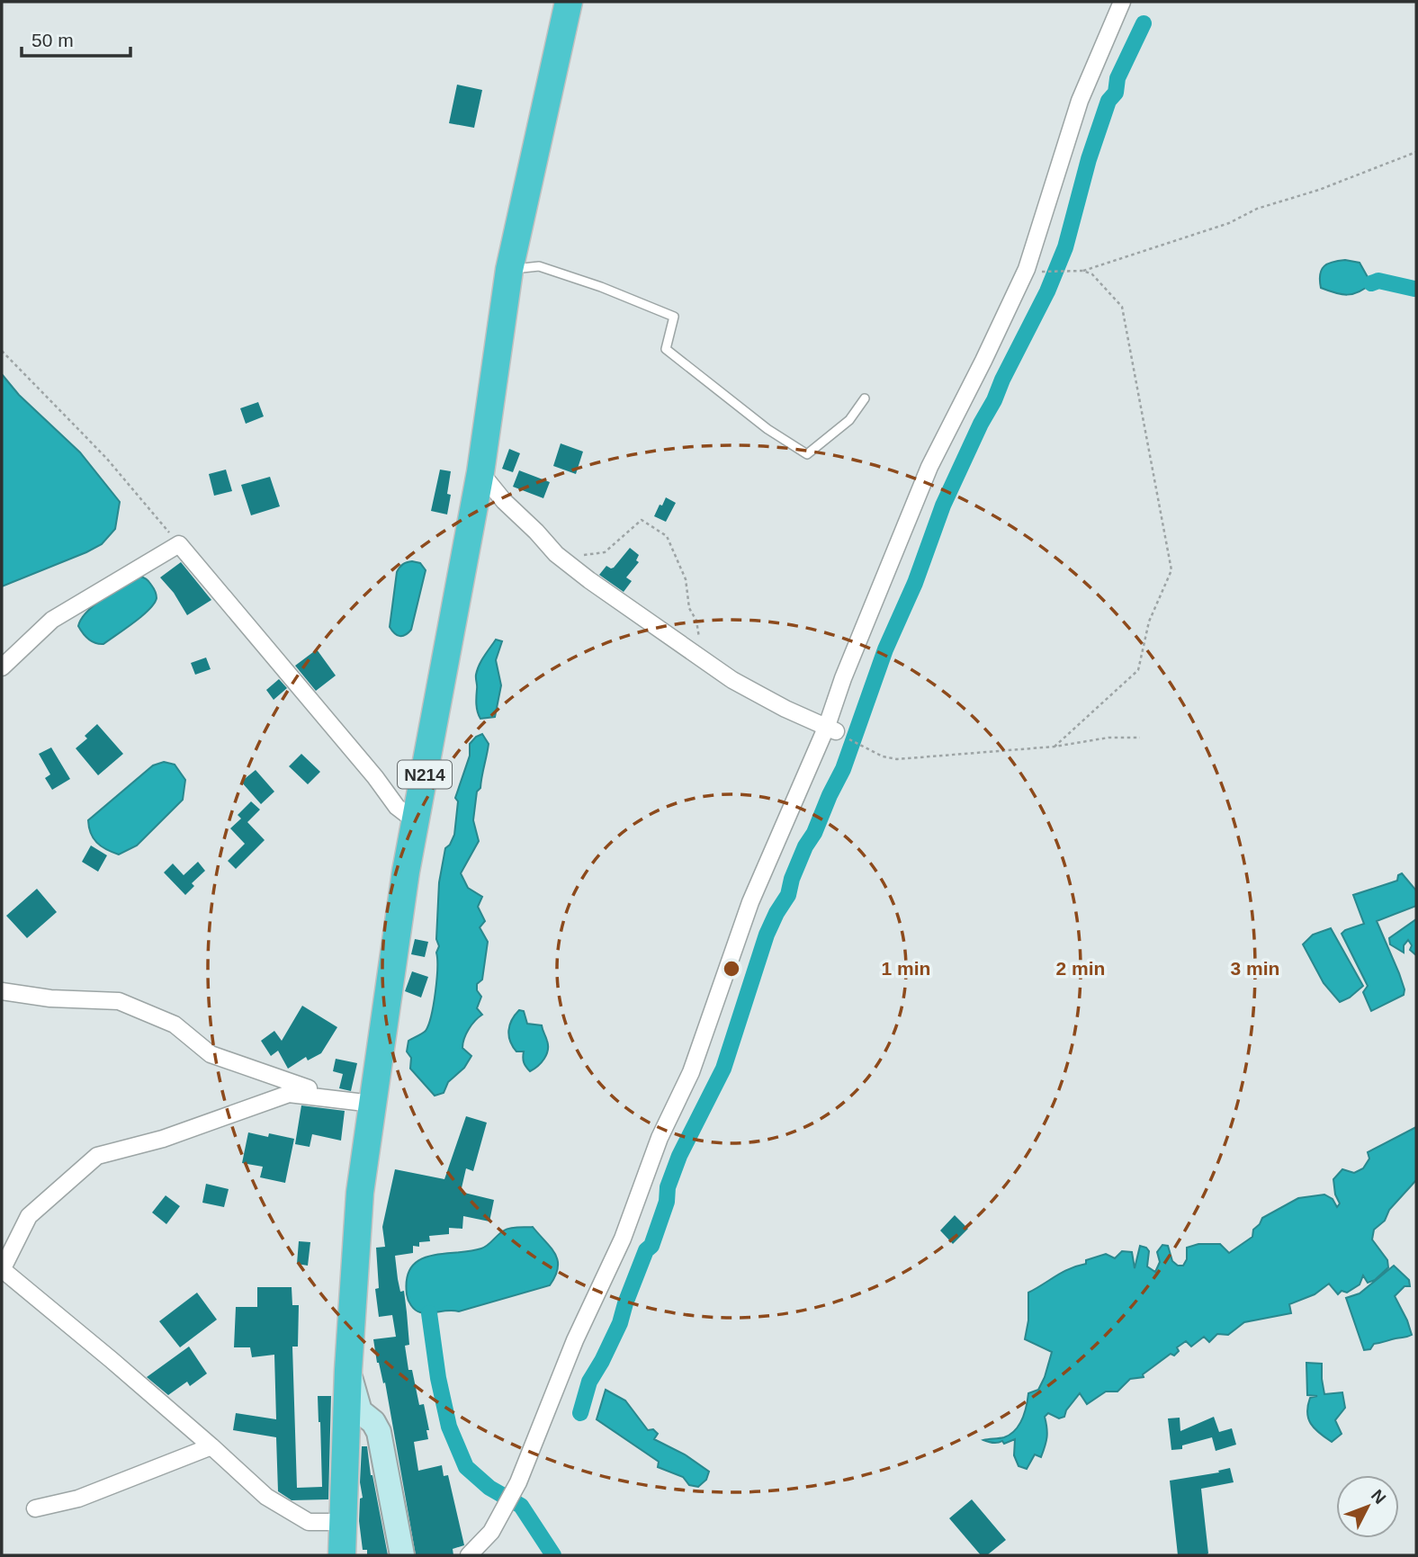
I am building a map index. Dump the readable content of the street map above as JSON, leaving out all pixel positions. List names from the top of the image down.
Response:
{
  "streets": {
    "highway": ["N214"]
  },
  "scale_bar": "50 m",
  "north": "top right",
  "rings": ["1 min", "2 min", "3 min"]
}
